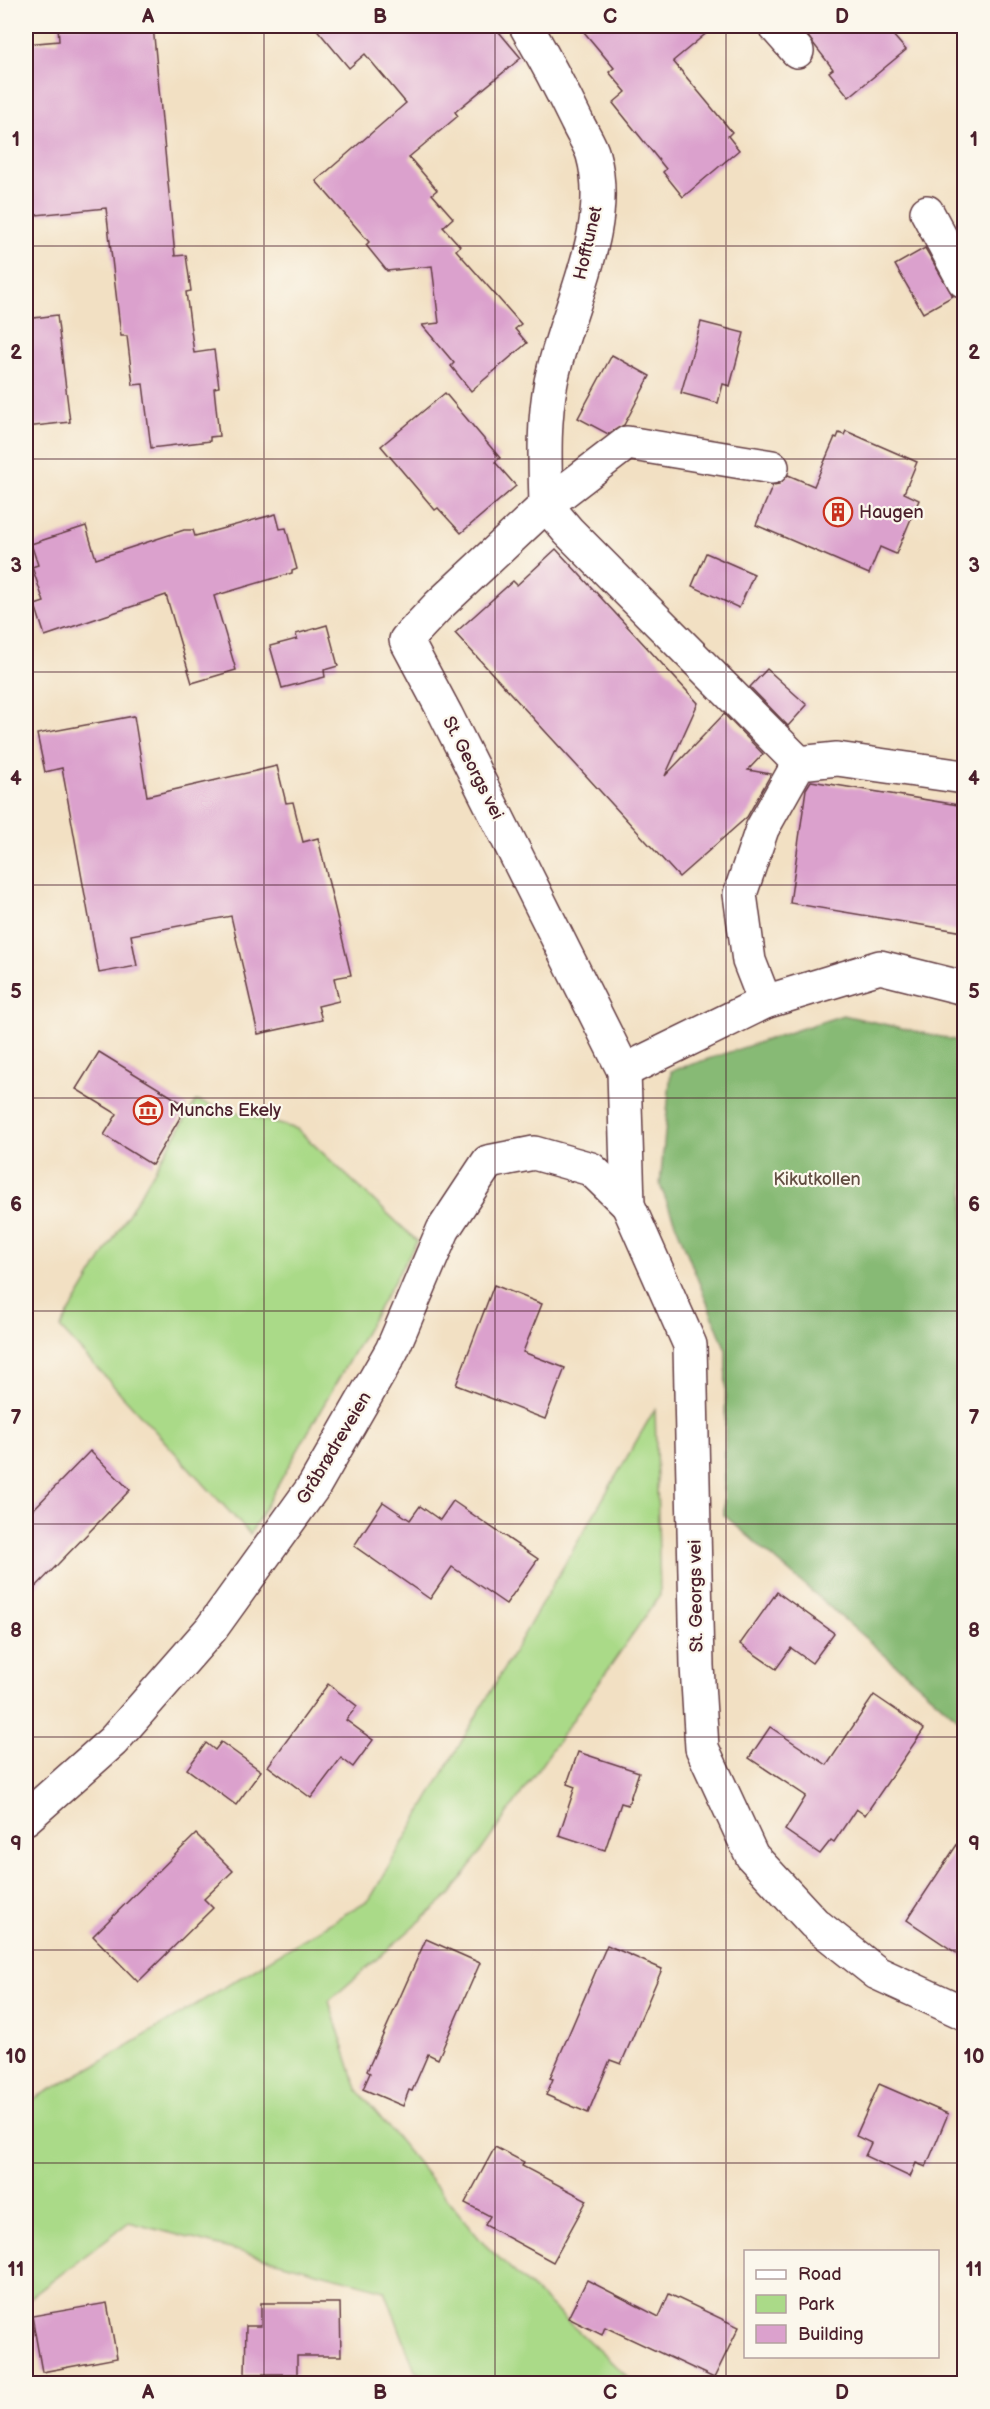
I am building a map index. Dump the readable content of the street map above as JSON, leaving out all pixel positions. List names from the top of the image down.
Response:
{
  "streets": {
    "street": ["Hofftunet", "St. Georgs vei", "Gråbrødreveien"]
  },
  "crossings": [
    ["Hofftunet", "St. Georgs vei"],
    ["St. Georgs vei", "Gråbrødreveien"]
  ],
  "parks": ["Kikutkollen"],
  "places": {
    "building": ["Haugen"],
    "museum": ["Munchs Ekely"]
  },
  "legend": ["Road", "Park", "Building"],
  "grid": {
    "columns": [
      "A",
      "B",
      "C",
      "D"
    ],
    "rows": [
      "1",
      "2",
      "3",
      "4",
      "5",
      "6",
      "7",
      "8",
      "9",
      "10",
      "11"
    ]
  }
}
